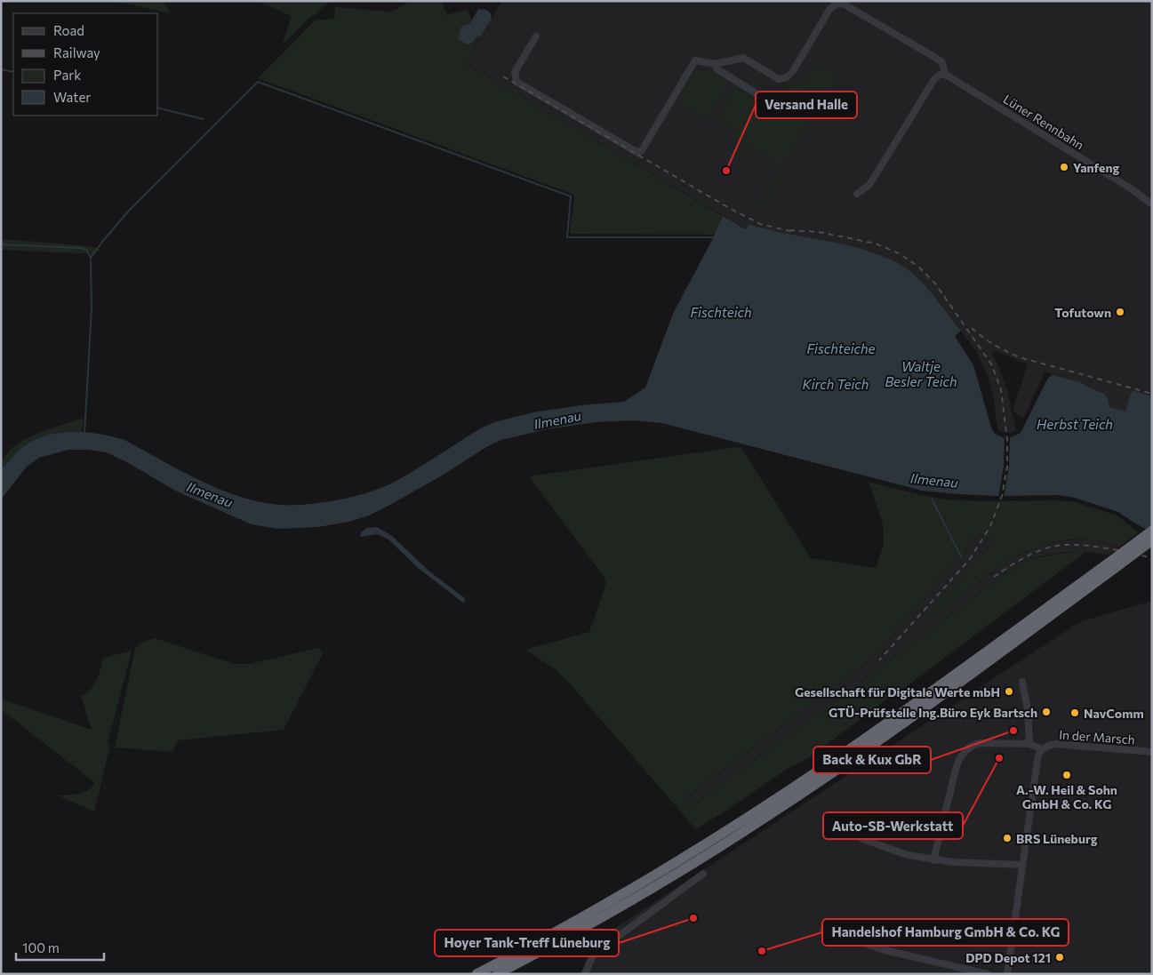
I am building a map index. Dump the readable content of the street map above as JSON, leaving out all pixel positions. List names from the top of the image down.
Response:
{
  "streets": {
    "street": ["Lüner Rennbahn", "In der Marsch"]
  },
  "water": [
    "Fischteich",
    "Fischteiche",
    "Waltje Besler Teich",
    "Kirch Teich",
    "Ilmenau",
    "Herbst Teich"
  ],
  "places": [
    "Yanfeng",
    "Versand Halle",
    "Tofutown",
    "Gesellschaft für Digitale Werte mbH",
    "GTÜ-Prüfstelle Ing.Büro Eyk Bartsch",
    "NavComm",
    "Back & Kux GbR",
    "Auto-SB-Werkstatt",
    "A.-W. Heil & Sohn GmbH & Co. KG",
    "BRS Lüneburg",
    "Hoyer Tank-Treff Lüneburg",
    "Handelshof Hamburg GmbH & Co. KG",
    "DPD Depot 121"
  ],
  "legend": [
    "Road",
    "Railway",
    "Park",
    "Water"
  ],
  "scale_bar": "100 m"
}
